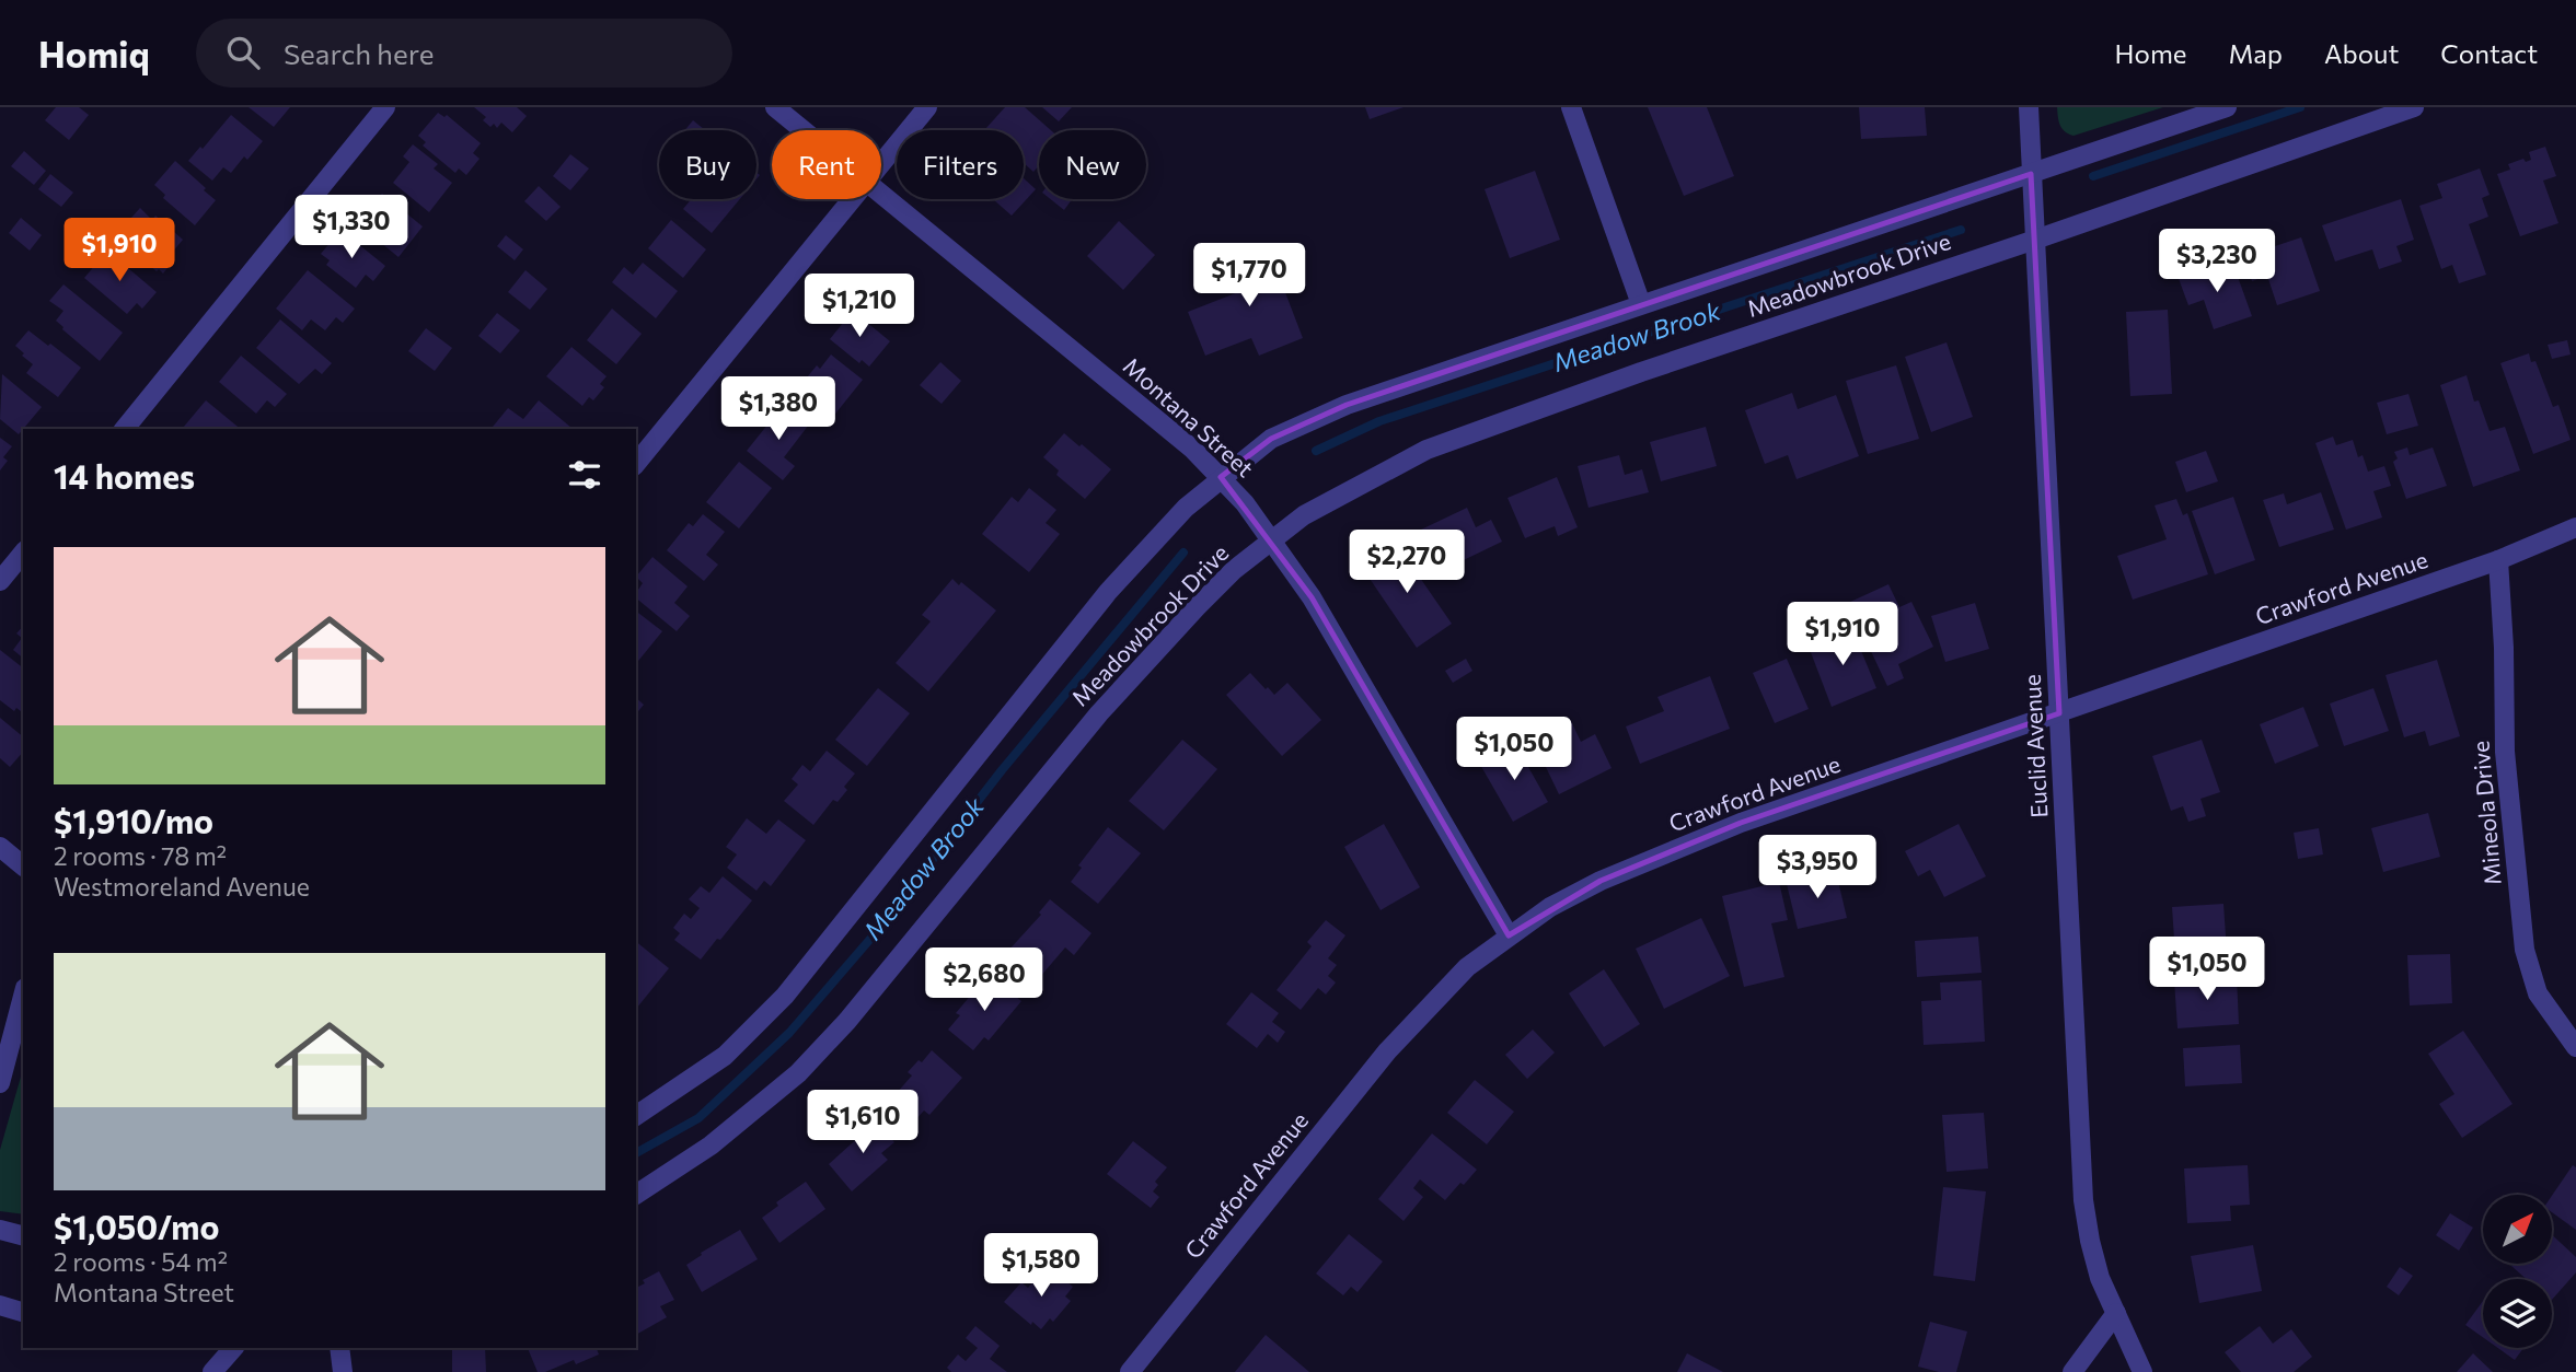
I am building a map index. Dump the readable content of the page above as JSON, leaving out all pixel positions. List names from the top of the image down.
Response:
{
  "streets": {
    "street": [
      "Meadowbrook Drive",
      "Montana Street",
      "Crawford Avenue",
      "Euclid Avenue",
      "Mineola Drive"
    ]
  },
  "crossings": [
    ["Meadowbrook Drive", "Montana Street"],
    ["Meadowbrook Drive", "Euclid Avenue"],
    ["Montana Street", "Crawford Avenue"],
    ["Crawford Avenue", "Euclid Avenue"],
    ["Crawford Avenue", "Mineola Drive"]
  ],
  "water": ["Meadow Brook"],
  "north": "top right",
  "page": {
    "header": "Homiq",
    "search": "Search here",
    "nav": [
      "Home",
      "Map",
      "About",
      "Contact"
    ],
    "chip": [
      "Buy",
      "Rent",
      "Filters",
      "New"
    ],
    "price": [
      "$1,330",
      "$1,910",
      "$3,230",
      "$1,770",
      "$1,210",
      "$1,380",
      "$2,270",
      "$1,910",
      "$1,050",
      "$3,950",
      "$1,050",
      "$2,680",
      "$1,610",
      "$1,580"
    ],
    "heading": "14 homes",
    "list": [
      {
        "name": "$1,910/mo",
        "note": "2 rooms · 78 m² · Westmoreland Avenue"
      },
      {
        "name": "$1,050/mo",
        "note": "2 rooms · 54 m² · Montana Street"
      }
    ]
  }
}
